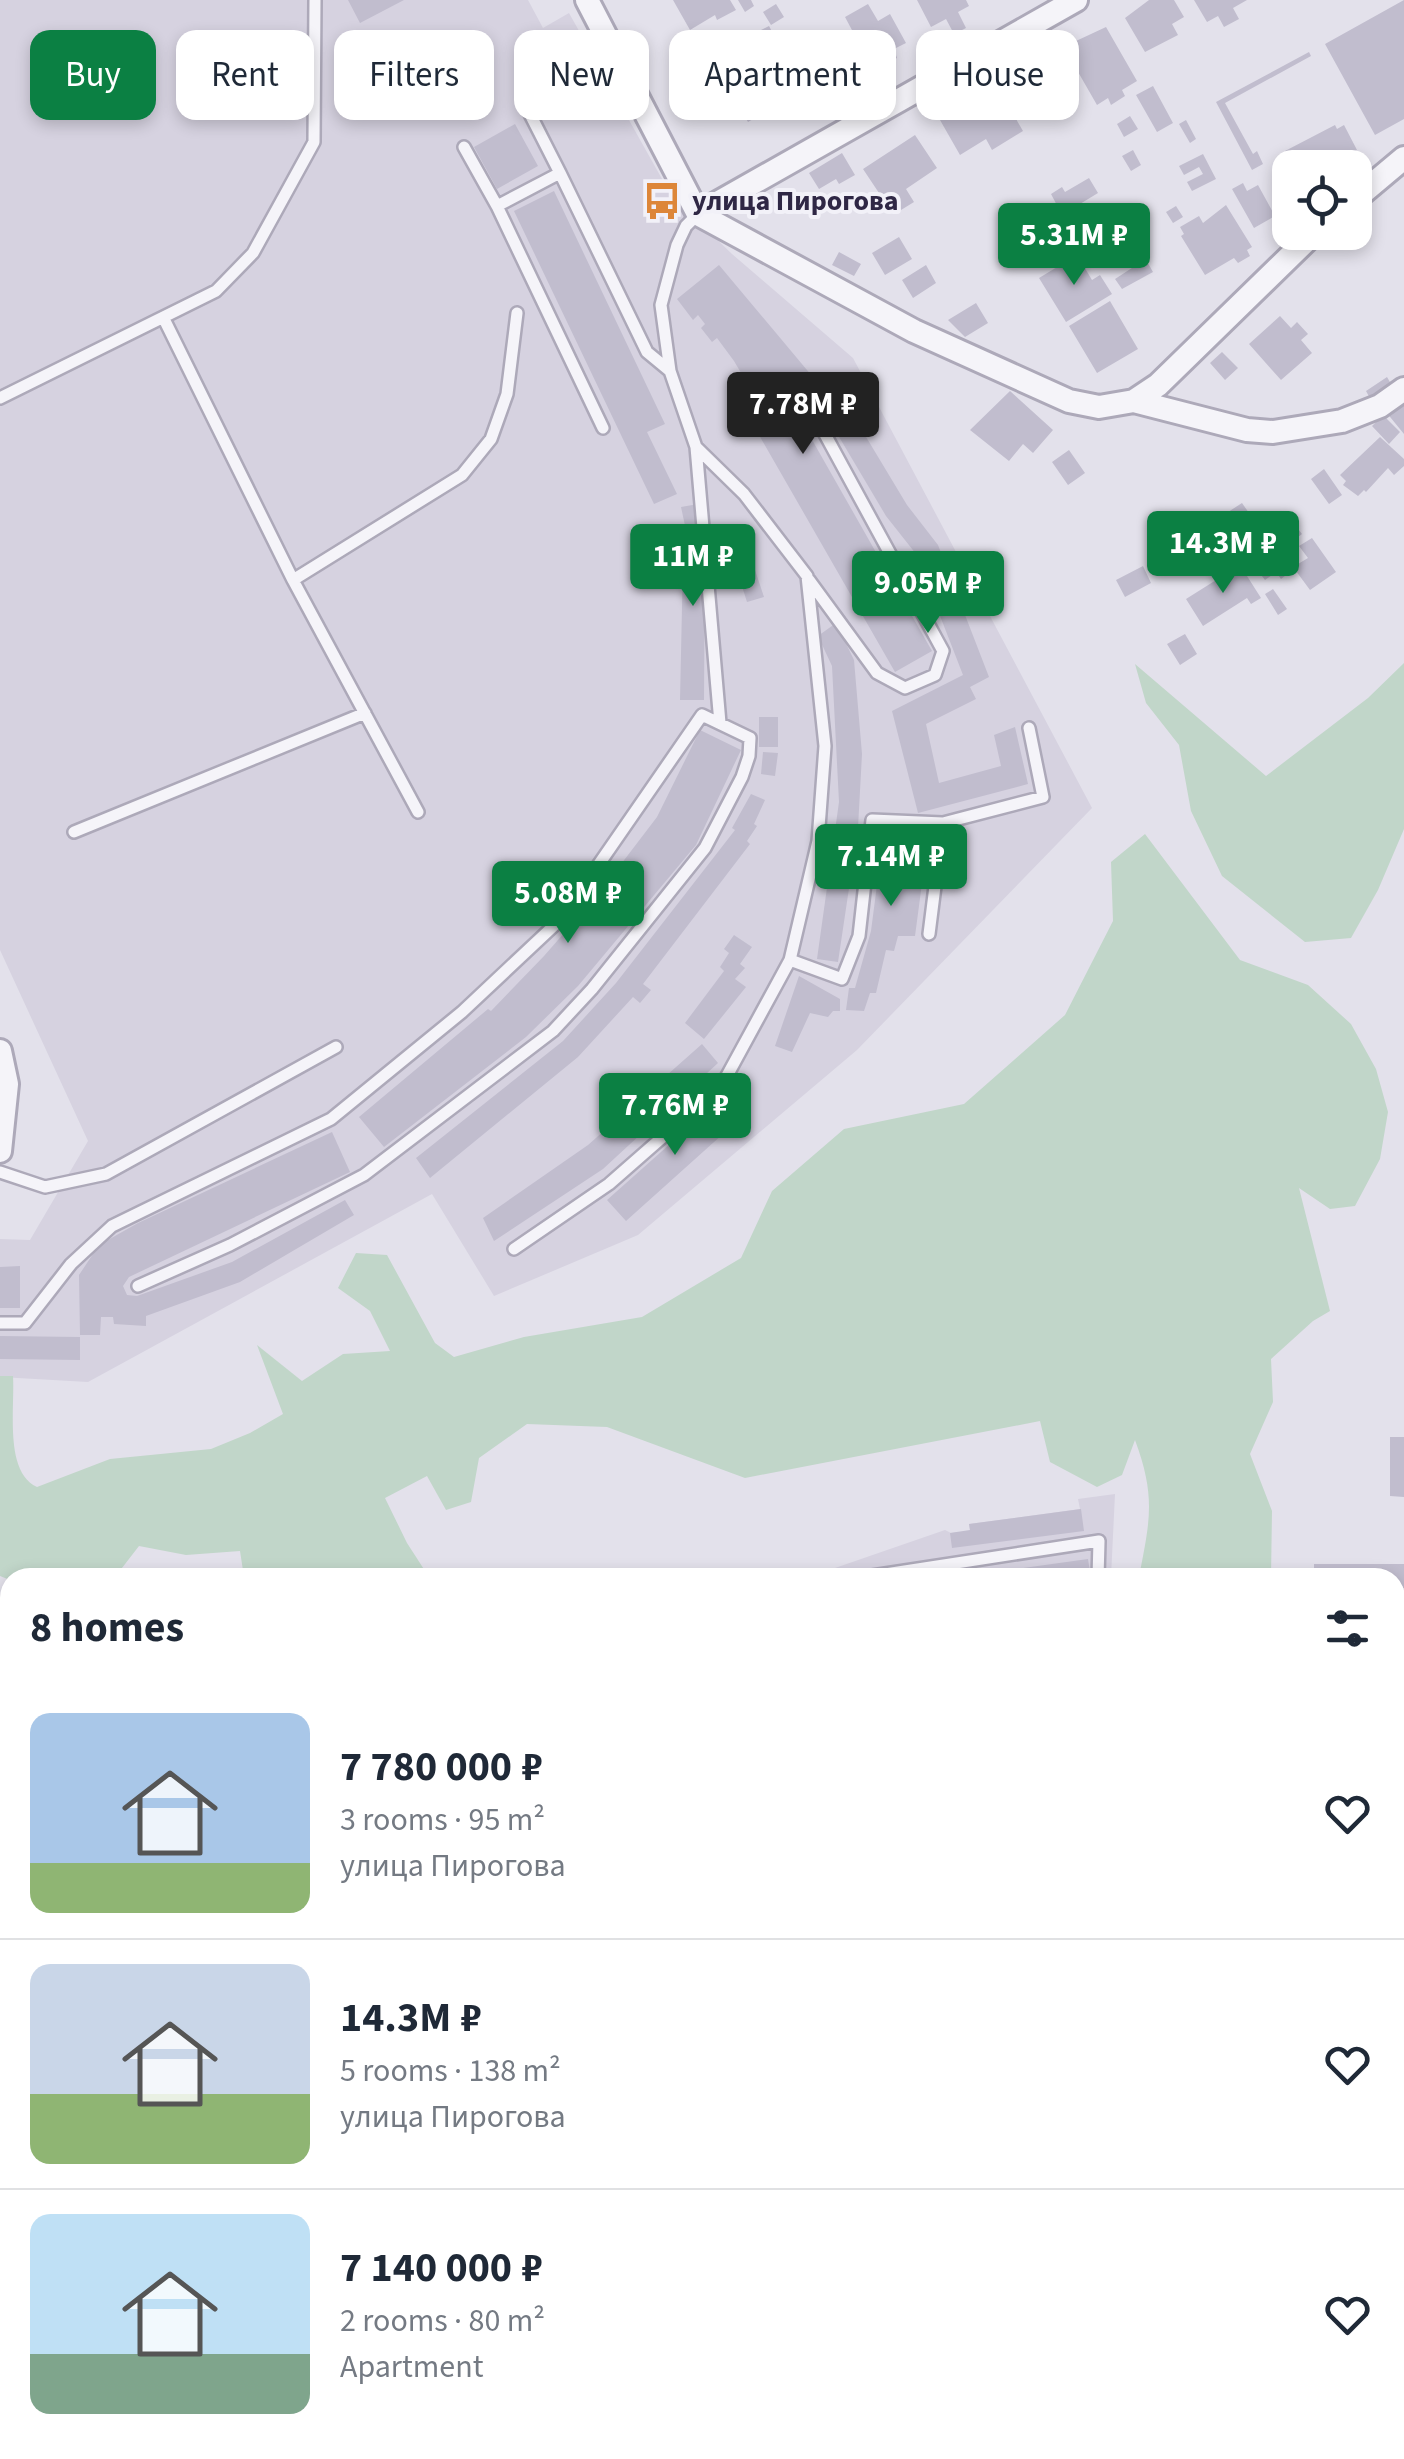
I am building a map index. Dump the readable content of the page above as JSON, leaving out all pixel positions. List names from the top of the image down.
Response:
{
  "places": {
    "bus stop": ["улица Пирогова"]
  },
  "page": {
    "chip": [
      "Buy",
      "Rent",
      "Filters",
      "New",
      "Apartment",
      "House"
    ],
    "price": [
      "5.31M ₽",
      "7.78M ₽",
      "14.3M ₽",
      "11M ₽",
      "9.05M ₽",
      "7.14M ₽",
      "5.08M ₽",
      "7.76M ₽"
    ],
    "heading": "8 homes",
    "list": [
      {
        "name": "7 780 000 ₽",
        "note": "3 rooms · 95 m² · улица Пирогова"
      },
      {
        "name": "14.3M ₽",
        "note": "5 rooms · 138 m² · улица Пирогова"
      },
      {
        "name": "7 140 000 ₽",
        "note": "2 rooms · 80 m² · Apartment"
      }
    ]
  }
}
